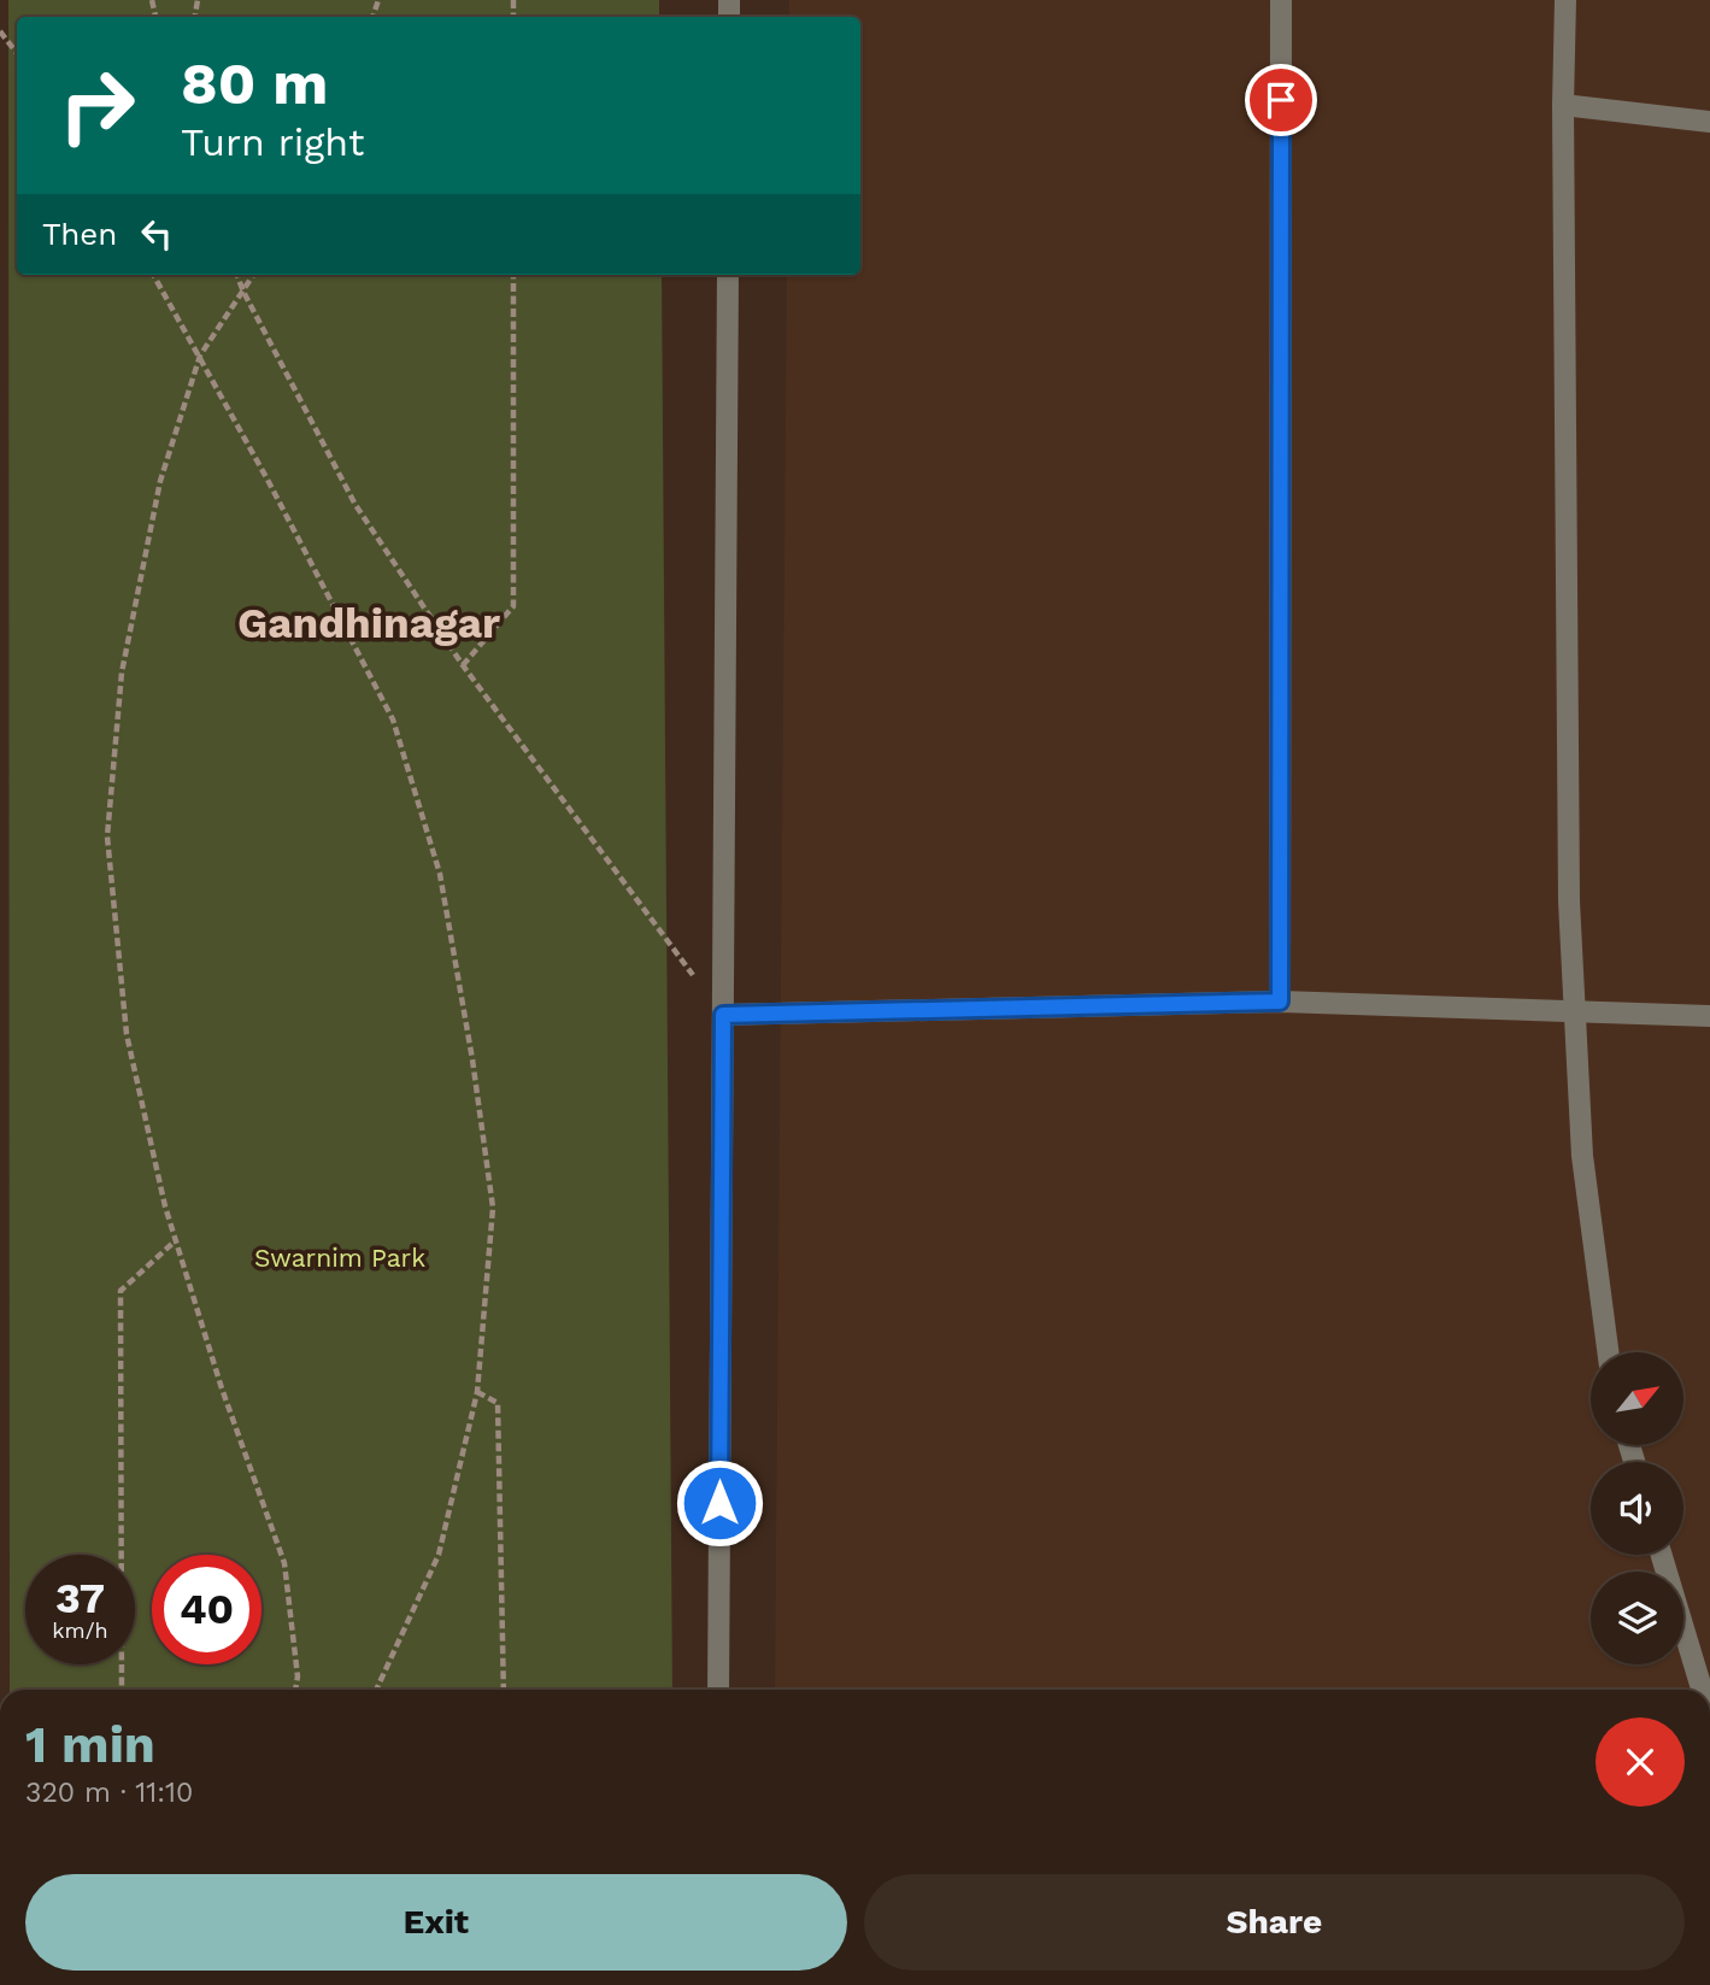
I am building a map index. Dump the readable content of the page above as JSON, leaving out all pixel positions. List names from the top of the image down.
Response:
{
  "districts": ["Gandhinagar"],
  "parks": ["Swarnim Park"],
  "north": "top right",
  "page": {
    "turn": ["80 m", "Turn right"],
    "then": "Then",
    "speed": "37 km/h",
    "limit": "40",
    "heading": ["1 min", "320 m · 11:10"],
    "buttons": ["Exit", "Share"]
  }
}
